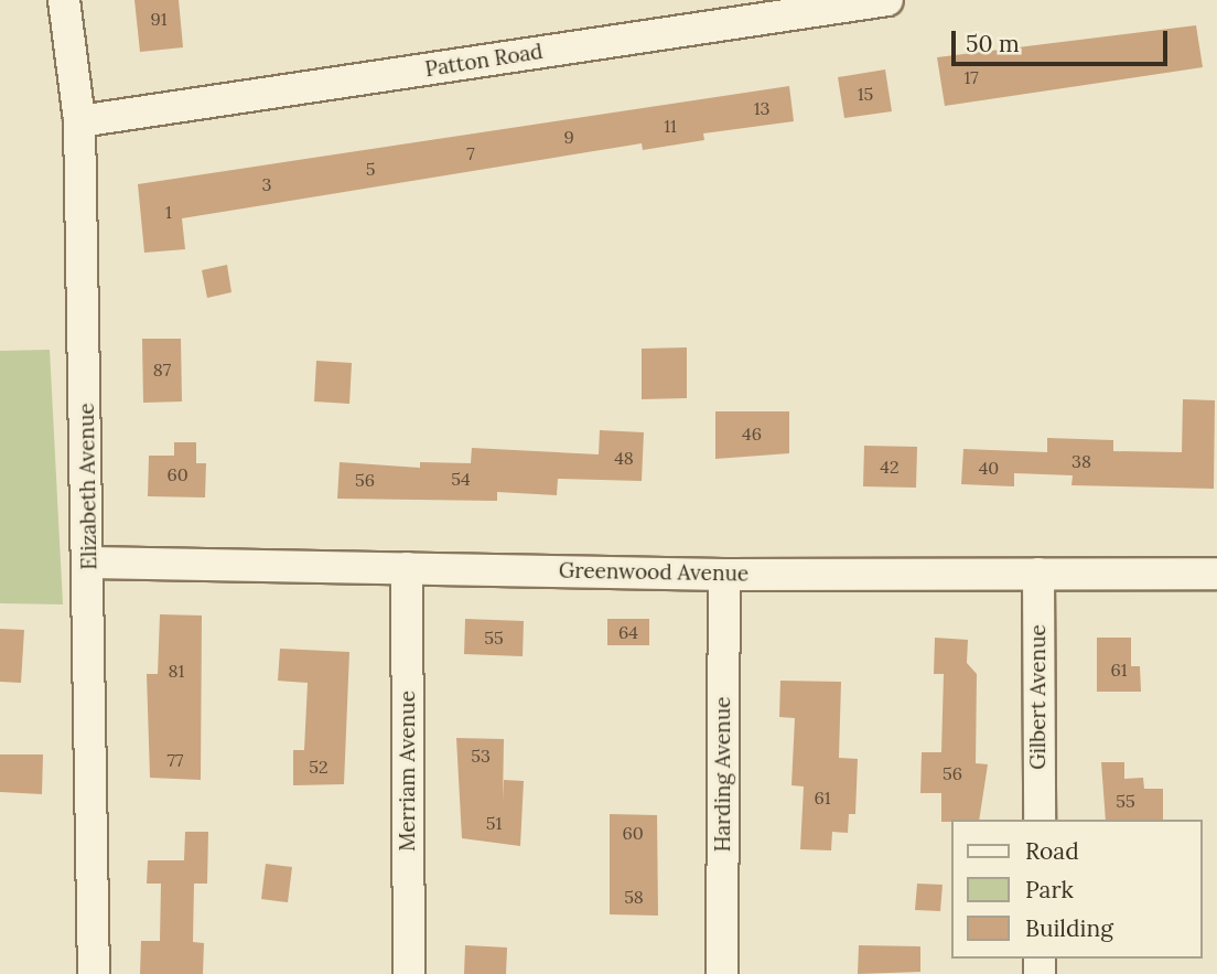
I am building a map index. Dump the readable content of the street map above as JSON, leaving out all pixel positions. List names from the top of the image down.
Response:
{
  "streets": {
    "street": [
      "Patton Road",
      "Elizabeth Avenue",
      "Greenwood Avenue",
      "Gilbert Avenue",
      "Merriam Avenue",
      "Harding Avenue"
    ]
  },
  "crossings": [
    ["Patton Road", "Elizabeth Avenue"],
    ["Elizabeth Avenue", "Greenwood Avenue"],
    ["Greenwood Avenue", "Gilbert Avenue"],
    ["Greenwood Avenue", "Merriam Avenue"],
    ["Greenwood Avenue", "Harding Avenue"]
  ],
  "house_numbers": [
    "91",
    "17",
    "15",
    "13",
    "11",
    "9",
    "7",
    "5",
    "3",
    "1",
    "87",
    "46",
    "48",
    "38",
    "42",
    "40",
    "60",
    "54",
    "56",
    "64",
    "55",
    "61",
    "81",
    "53",
    "77",
    "52",
    "56",
    "61",
    "55",
    "51",
    "60",
    "58"
  ],
  "legend": ["Road", "Park", "Building"],
  "scale_bar": "50 m"
}
